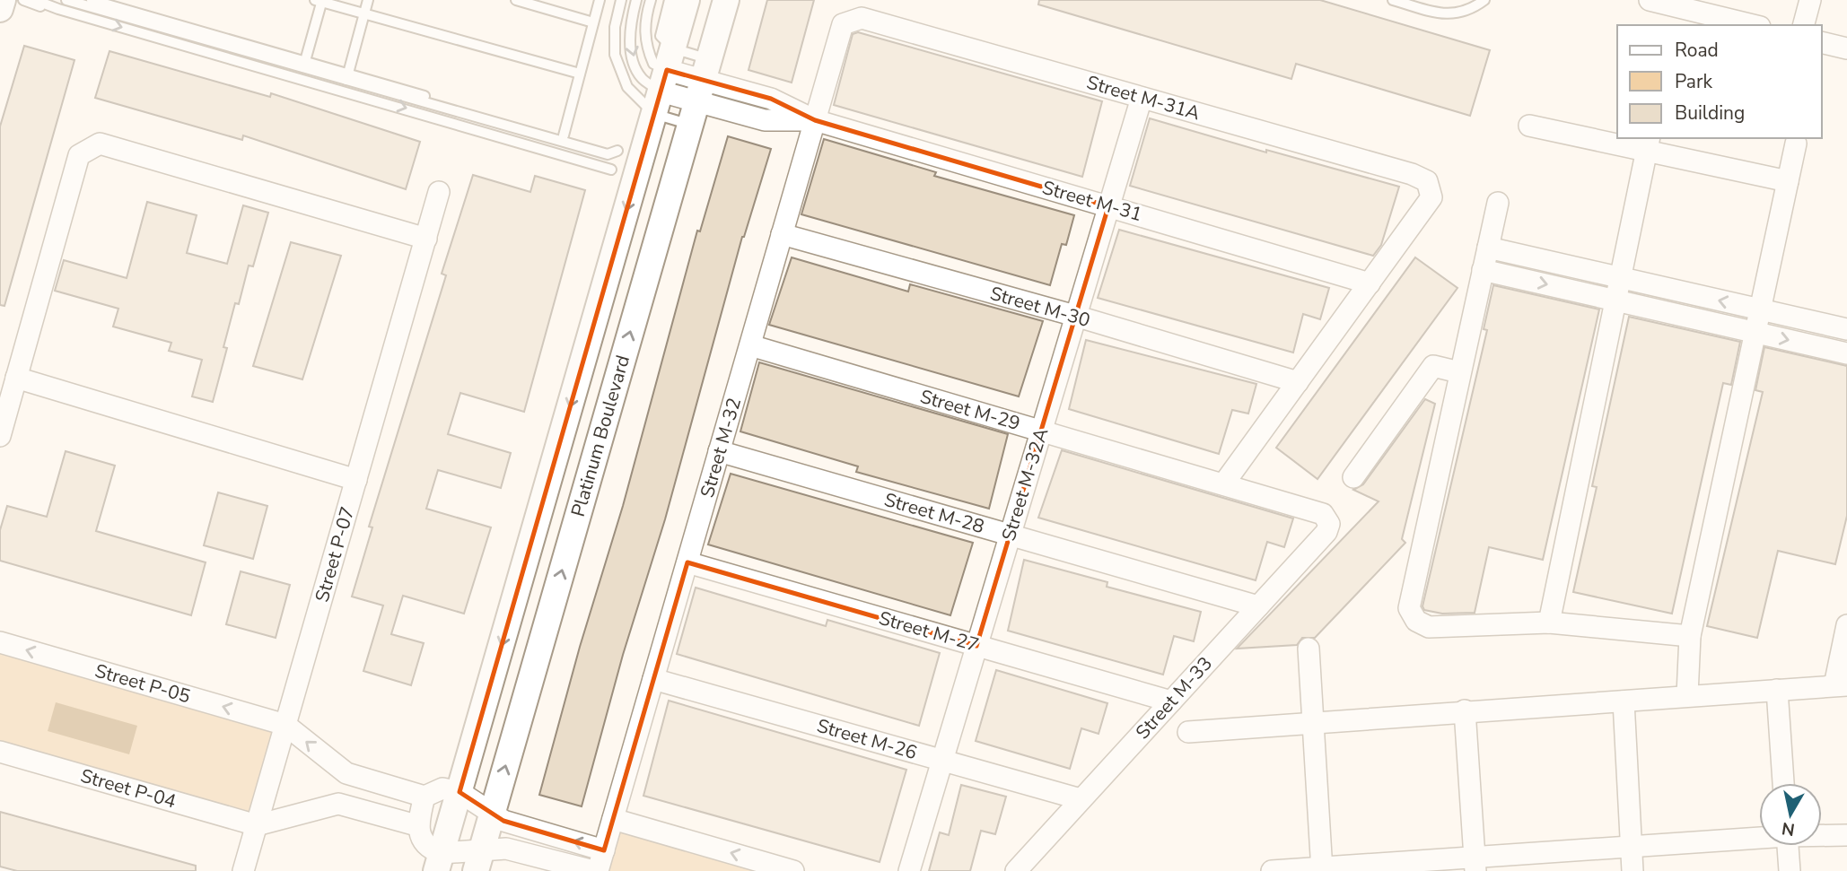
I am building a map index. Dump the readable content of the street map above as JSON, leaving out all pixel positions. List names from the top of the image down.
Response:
{
  "streets": {
    "street": [
      "Street M-31A",
      "Street M-31",
      "Street M-30",
      "Street M-29",
      "Platinum Boulevard",
      "Street M-32",
      "Street M-32A",
      "Street M-28",
      "Street P-07",
      "Street M-27",
      "Street P-05",
      "Street M-33",
      "Street M-26",
      "Street P-04"
    ]
  },
  "crossings": [
    ["Street M-31A", "Street M-31"],
    ["Street M-31A", "Street M-32"],
    ["Street M-31A", "Street M-32A"],
    ["Street M-31", "Platinum Boulevard"],
    ["Street M-31", "Street M-32"],
    ["Street M-31", "Street M-32A"],
    ["Street M-30", "Street M-32"],
    ["Street M-30", "Street M-32A"],
    ["Street M-29", "Street M-32"],
    ["Street M-29", "Street M-32A"],
    ["Street M-29", "Street M-33"],
    ["Street M-32", "Street M-28"],
    ["Street M-32", "Street M-27"],
    ["Street M-32", "Street M-26"],
    ["Street M-32A", "Street M-28"],
    ["Street M-32A", "Street M-27"],
    ["Street M-32A", "Street M-26"],
    ["Street M-28", "Street M-33"],
    ["Street P-07", "Street P-05"],
    ["Street P-07", "Street P-04"],
    ["Street M-27", "Street M-33"],
    ["Street M-33", "Street M-26"]
  ],
  "one_way": ["Street P-05"],
  "legend": ["Road", "Park", "Building"],
  "north": "bottom"
}
